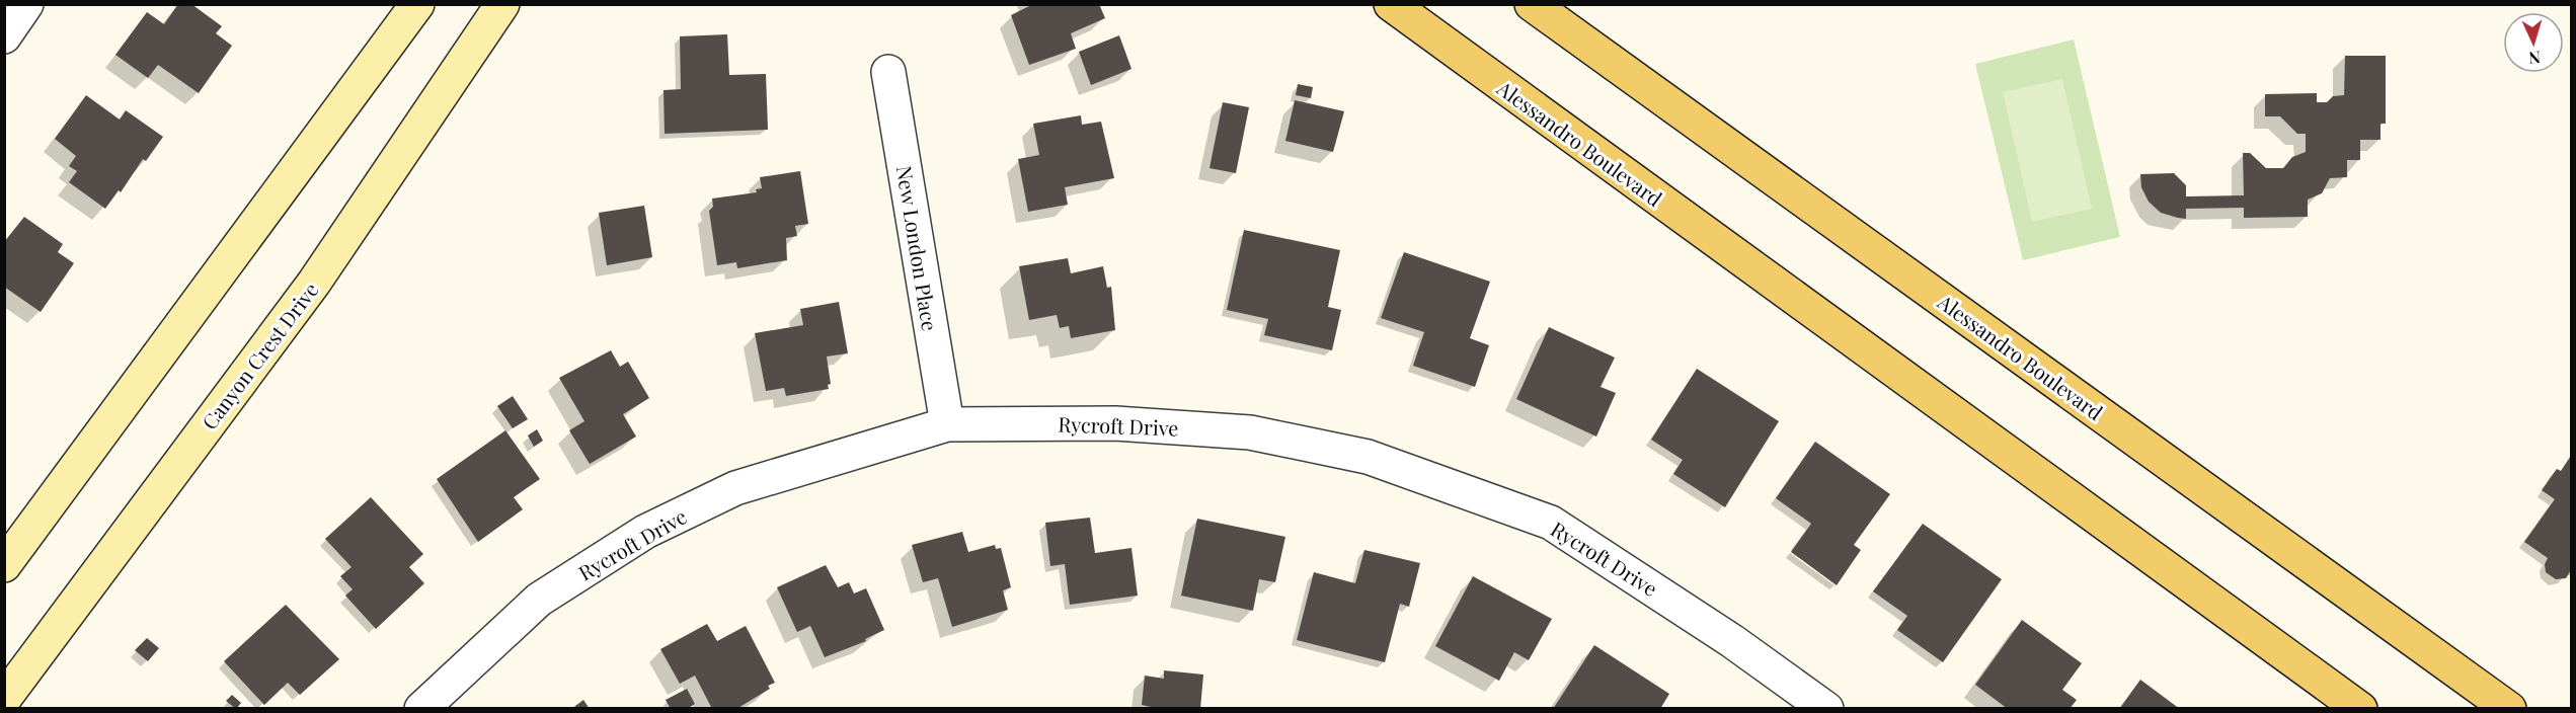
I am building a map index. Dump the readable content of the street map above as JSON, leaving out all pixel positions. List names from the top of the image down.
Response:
{
  "streets": {
    "main road": ["Alessandro Boulevard", "Canyon Crest Drive"],
    "street": ["New London Place", "Rycroft Drive"]
  },
  "crossings": [
    ["New London Place", "Rycroft Drive"]
  ],
  "north": "bottom"
}
